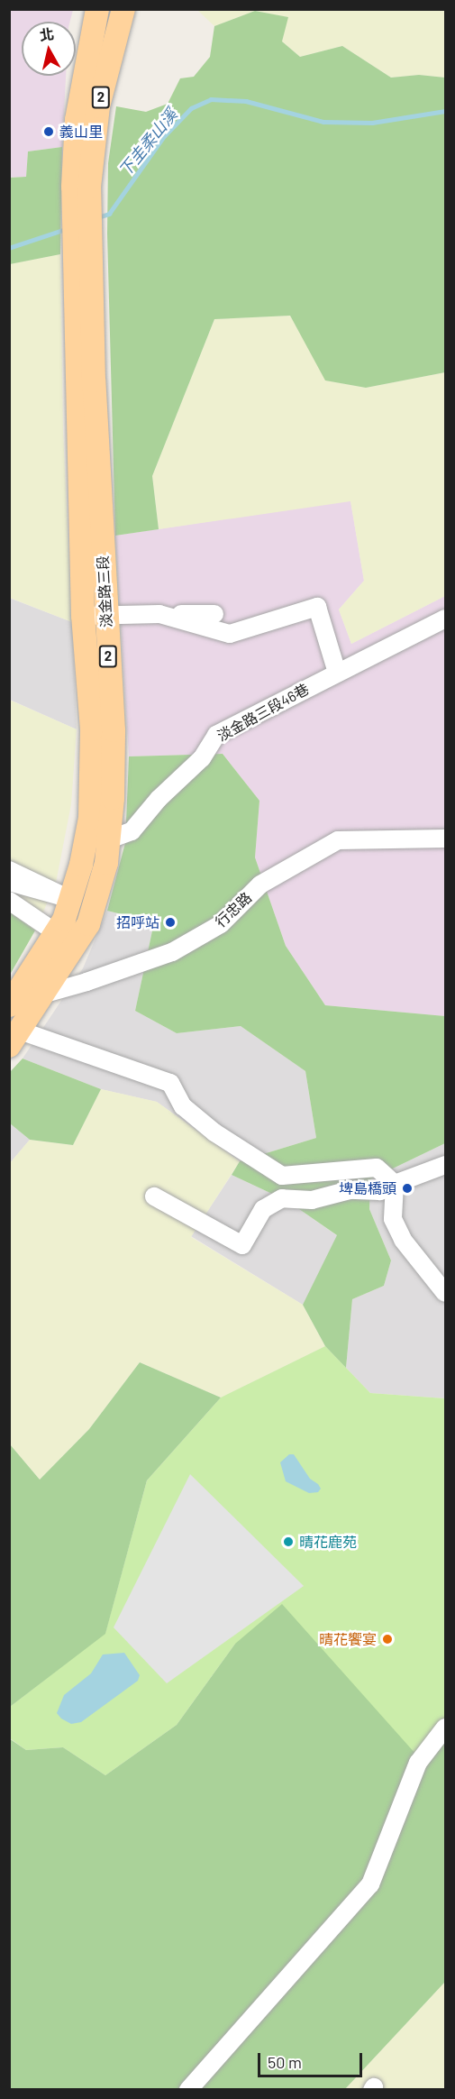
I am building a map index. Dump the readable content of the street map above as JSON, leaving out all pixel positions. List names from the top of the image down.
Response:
{
  "streets": {
    "main road": ["2", "淡金路三段"],
    "street": ["淡金路三段46巷", "行忠路"]
  },
  "crossings": [
    ["2", "淡金路三段"],
    ["淡金路三段", "淡金路三段46巷"],
    ["淡金路三段", "行忠路"]
  ],
  "water": ["下圭柔山溪"],
  "places": [
    "義山里",
    "招呼站",
    "埤島橋頭",
    "晴花鹿苑",
    "晴花饗宴"
  ],
  "scale_bar": "50 m",
  "north": "top"
}
